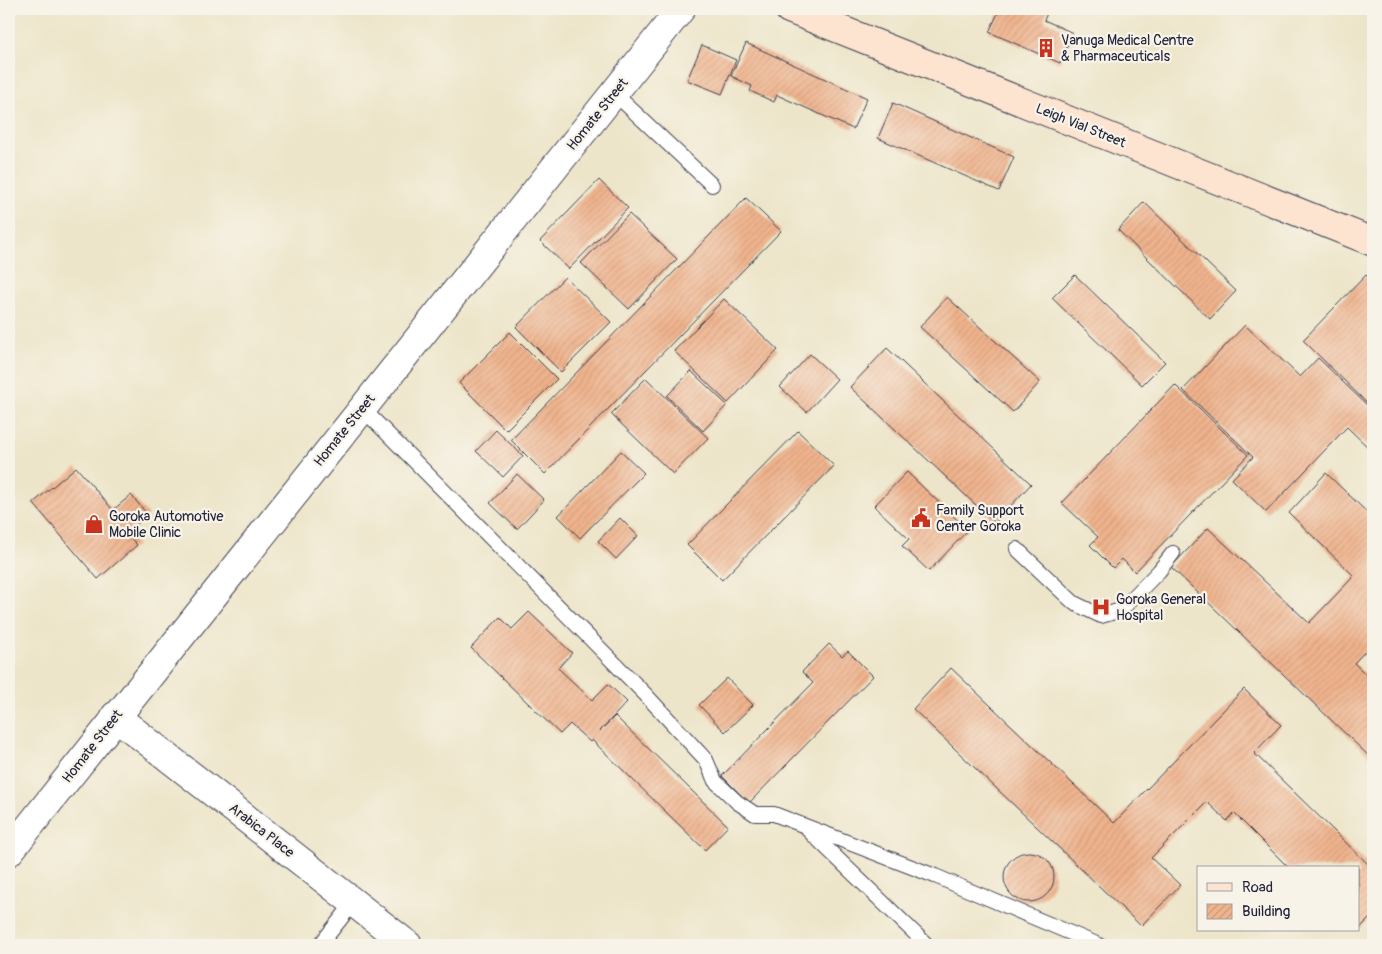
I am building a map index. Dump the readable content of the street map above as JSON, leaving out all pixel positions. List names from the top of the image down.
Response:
{
  "streets": {
    "street": ["Homate Street", "Leigh Vial Street", "Arabica Place"]
  },
  "crossings": [
    ["Homate Street", "Arabica Place"]
  ],
  "places": {
    "building": ["Vanuga Medical Centre & Pharmaceuticals"],
    "public building": ["Family Support Center Goroka"],
    "shop": ["Goroka Automotive Mobile Clinic"],
    "hospital": ["Goroka General Hospital"]
  },
  "legend": ["Road", "Building"]
}
